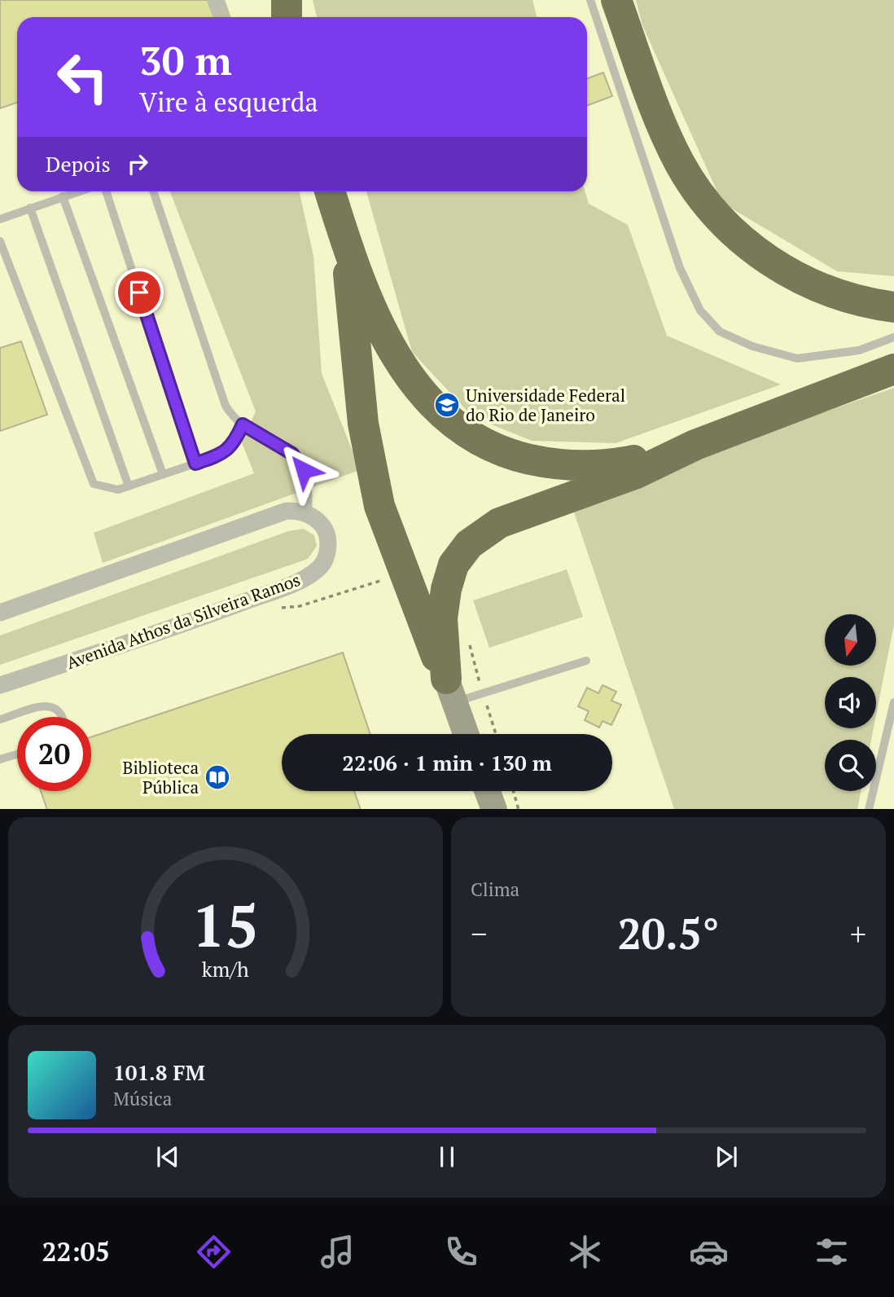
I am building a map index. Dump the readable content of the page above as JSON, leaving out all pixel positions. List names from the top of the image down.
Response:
{
  "streets": {
    "street": ["Avenida Athos da Silveira Ramos"]
  },
  "places": {
    "school or university": ["Universidade Federal do Rio de Janeiro"],
    "library": ["Biblioteca Pública"]
  },
  "north": "bottom",
  "page": {
    "turn": ["30 m", "Vire à esquerda"],
    "then": "Depois",
    "limit": "20",
    "trip": "22:06 · 1 min · 130 m",
    "tile": "Clima",
    "heat": ["−", "20.5°", "+"],
    "song": ["101.8 FM", "Música"],
    "tabs": "22:05",
    "gauge": ["15", "km/h"]
  }
}
